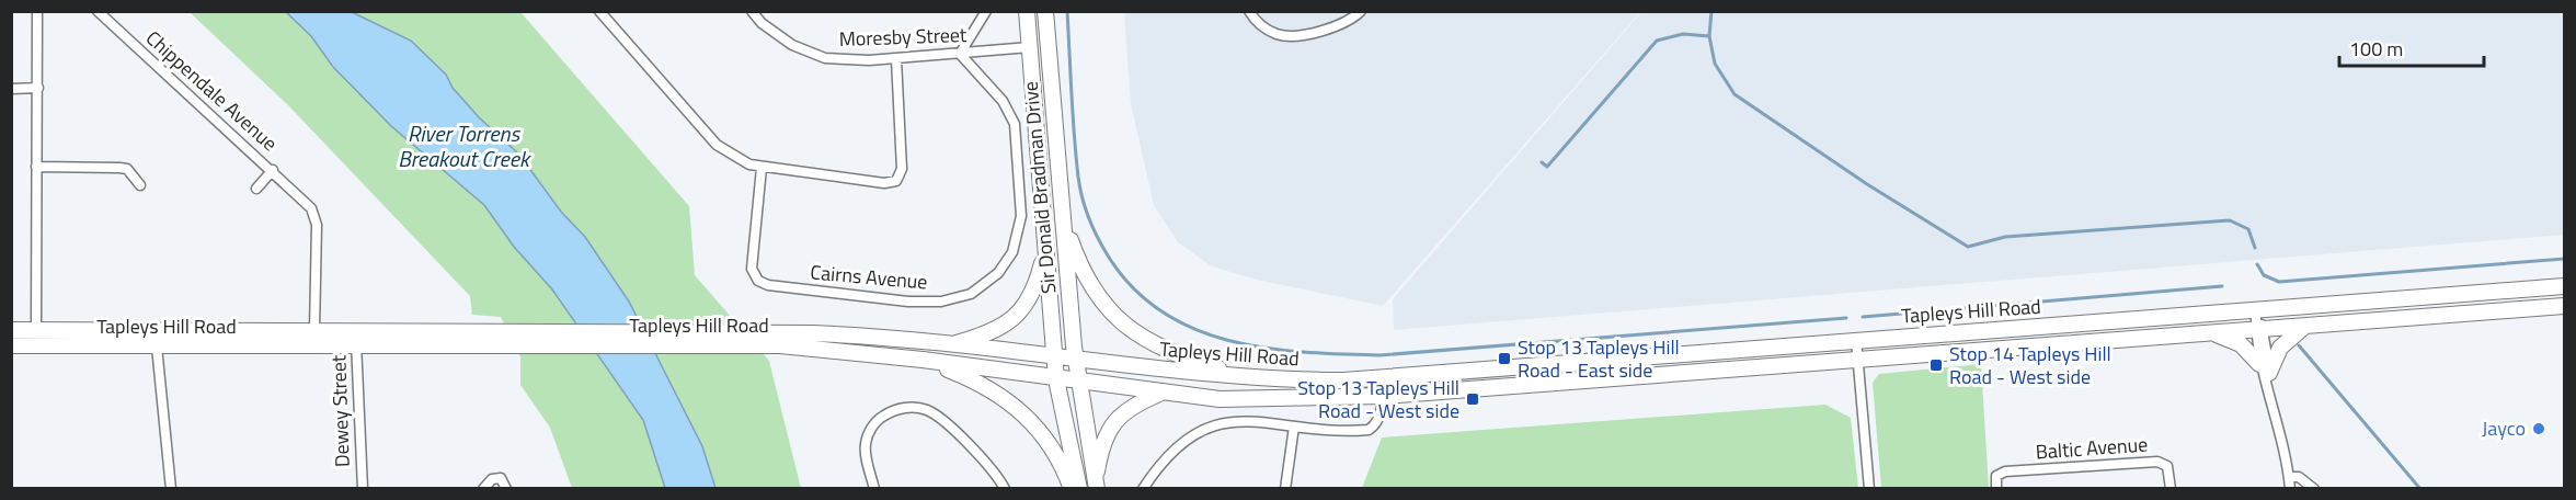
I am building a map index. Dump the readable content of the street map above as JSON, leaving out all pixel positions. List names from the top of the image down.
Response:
{
  "streets": {
    "main road": ["Sir Donald Bradman Drive", "Tapleys Hill Road"],
    "street": [
      "Moresby Street",
      "Chippendale Avenue",
      "Cairns Avenue",
      "Dewey Street",
      "Baltic Avenue"
    ]
  },
  "crossings": [
    ["Moresby Street", "Sir Donald Bradman Drive"],
    ["Moresby Street", "Cairns Avenue"],
    ["Chippendale Avenue", "Tapleys Hill Road"],
    ["Sir Donald Bradman Drive", "Tapleys Hill Road"],
    ["Tapleys Hill Road", "Dewey Street"]
  ],
  "water": ["River Torrens Breakout Creek"],
  "places": {
    "transit": ["Stop 13 Tapleys Hill Road - East side", "Stop 14 Tapleys Hill Road - West side", "Stop 13 Tapleys Hill Road - West side"],
    "other": ["Jayco"]
  },
  "scale_bar": "100 m"
}
